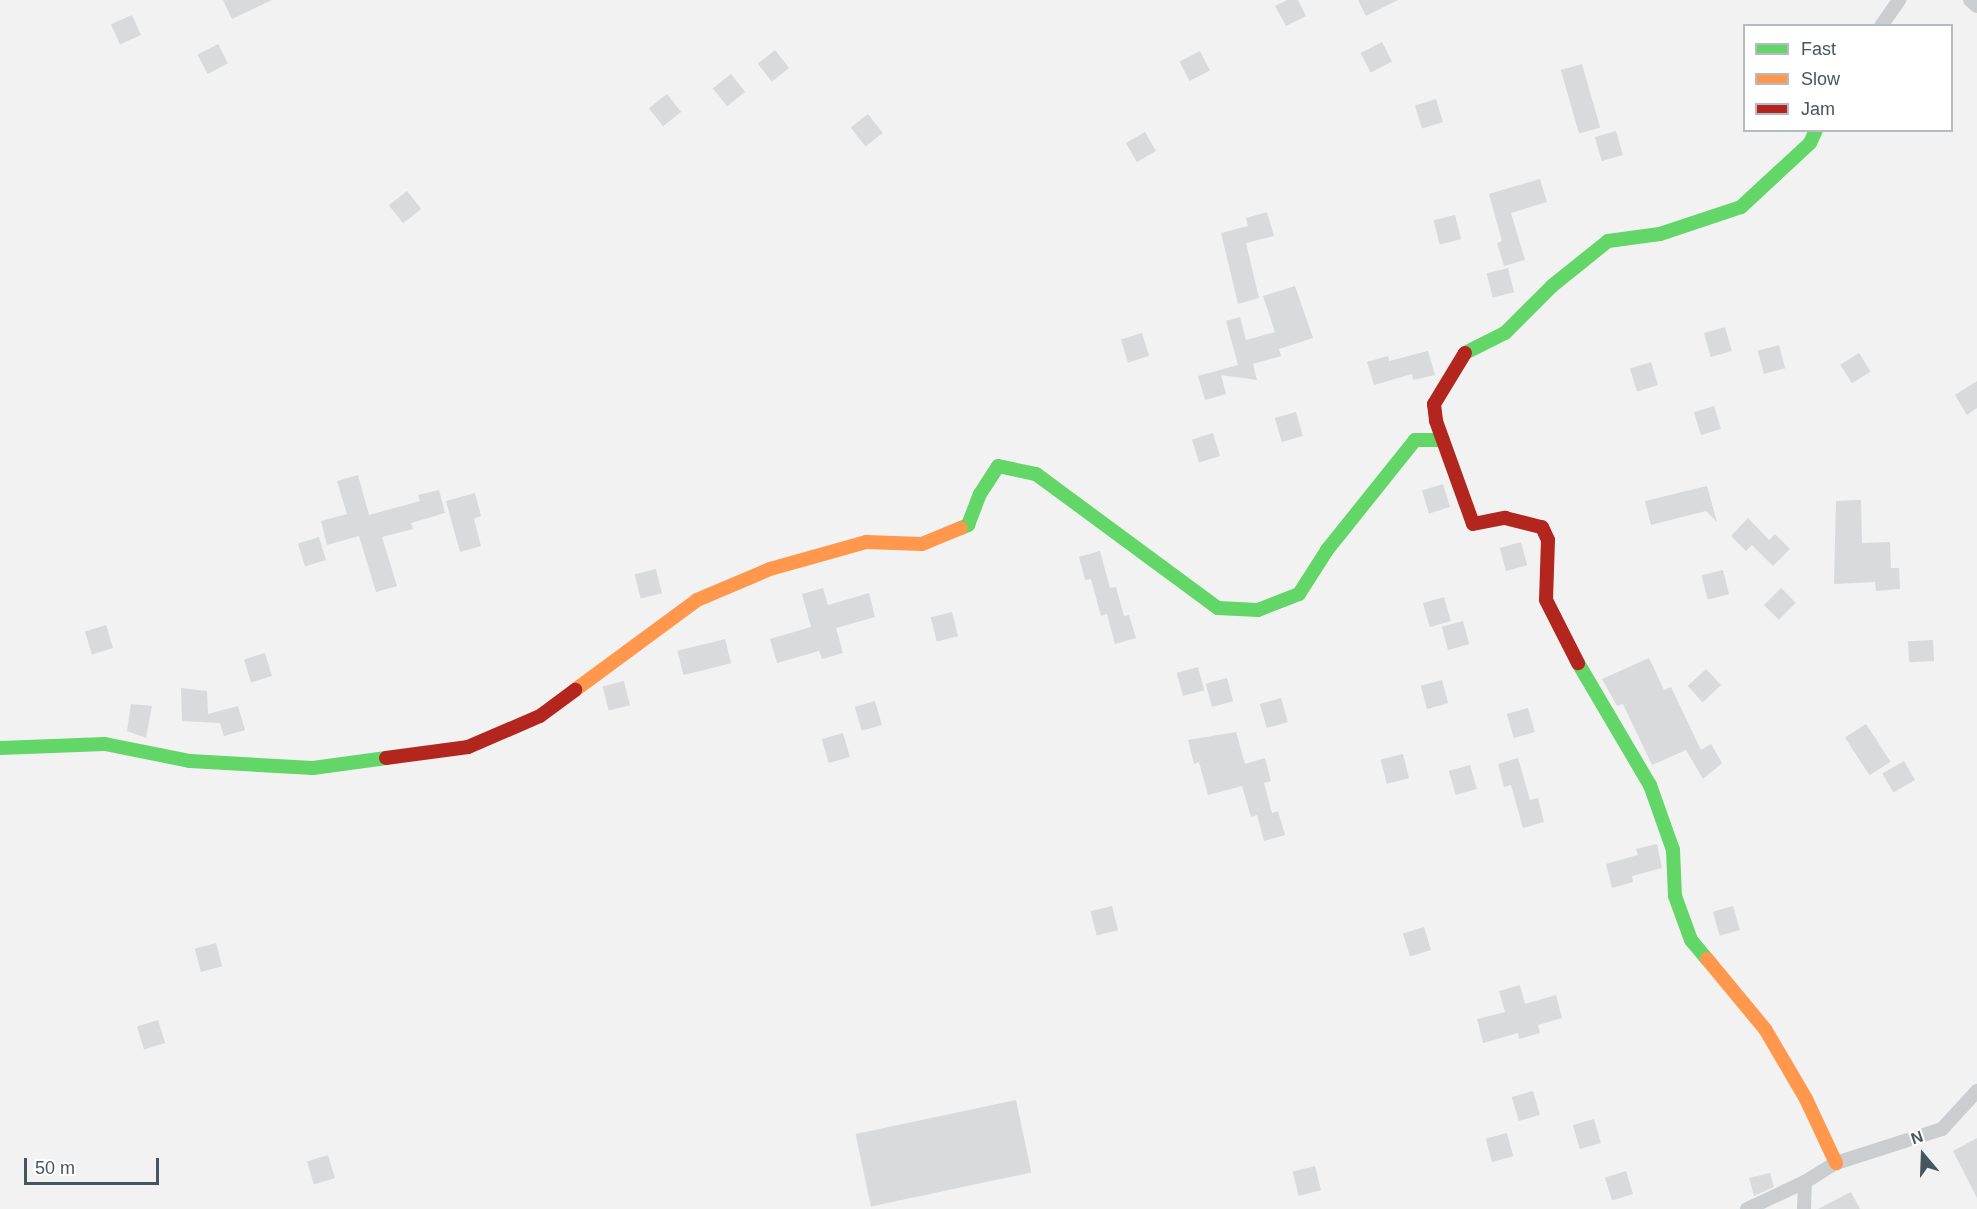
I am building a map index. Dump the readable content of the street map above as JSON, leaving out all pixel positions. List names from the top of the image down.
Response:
{
  "legend": ["Fast", "Slow", "Jam"],
  "scale_bar": "50 m",
  "north": "top"
}
